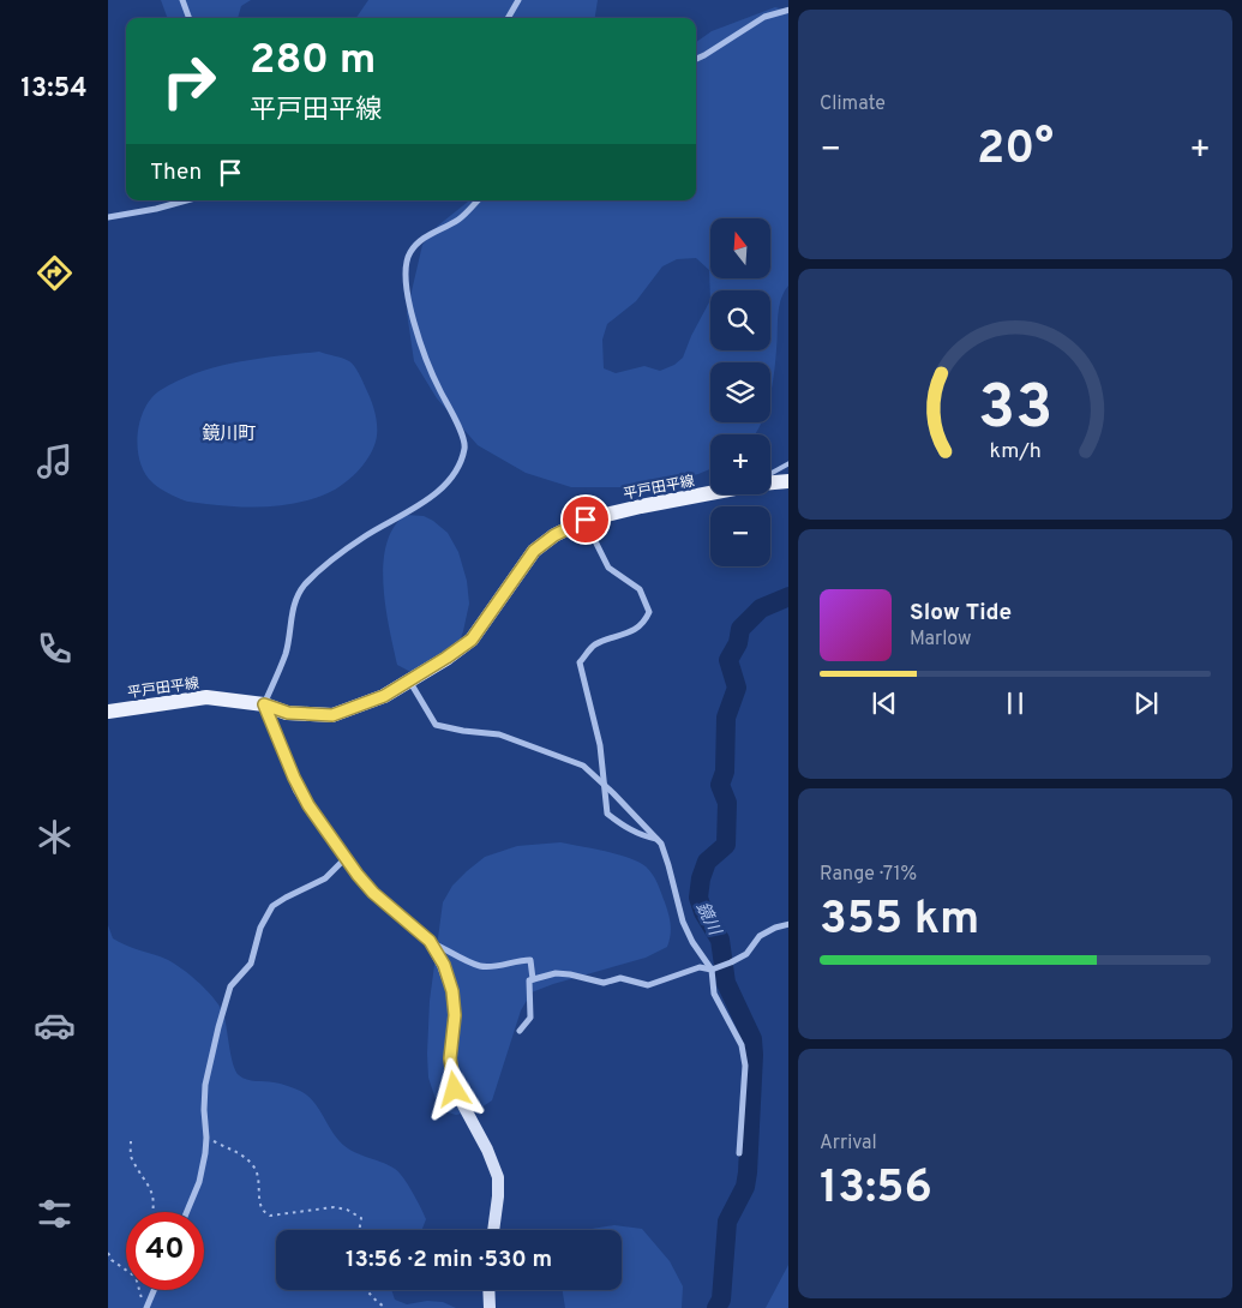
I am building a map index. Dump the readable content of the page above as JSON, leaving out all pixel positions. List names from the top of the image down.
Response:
{
  "streets": {
    "main road": ["平戸田平線"]
  },
  "districts": ["鏡川町"],
  "water": ["鏡川"],
  "north": "top",
  "page": {
    "tabs": "13:54",
    "tile": [
      "Climate",
      ["Range · 71%", "355 km"],
      ["Arrival", "13:56"]
    ],
    "turn": ["280 m", "平戸田平線"],
    "heat": ["−", "20°", "+"],
    "then": "Then",
    "map_buttons": ["+", "−"],
    "song": ["Slow Tide", "Marlow"],
    "limit": "40",
    "trip": "13:56 · 2 min · 530 m",
    "gauge": ["33", "km/h"]
  }
}
